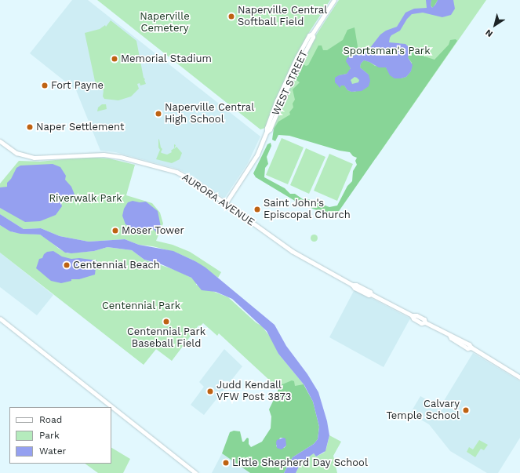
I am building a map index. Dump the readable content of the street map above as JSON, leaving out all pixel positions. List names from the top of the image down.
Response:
{
  "streets": {
    "main road": ["WEST STREET", "AURORA AVENUE"]
  },
  "crossings": [
    ["WEST STREET", "AURORA AVENUE"]
  ],
  "parks": [
    "Naperville Cemetery",
    "Sportsman's Park",
    "Riverwalk Park",
    "Centennial Park"
  ],
  "places": [
    "Naperville Central Softball Field",
    "Memorial Stadium",
    "Fort Payne",
    "Naperville Central High School",
    "Naper Settlement",
    "Saint John's Episcopal Church",
    "Moser Tower",
    "Centennial Beach",
    "Centennial Park Baseball Field",
    "Judd Kendall VFW Post 3873",
    "Calvary Temple School",
    "Little Shepherd Day School"
  ],
  "legend": ["Road", "Park", "Water"],
  "north": "bottom left"
}
